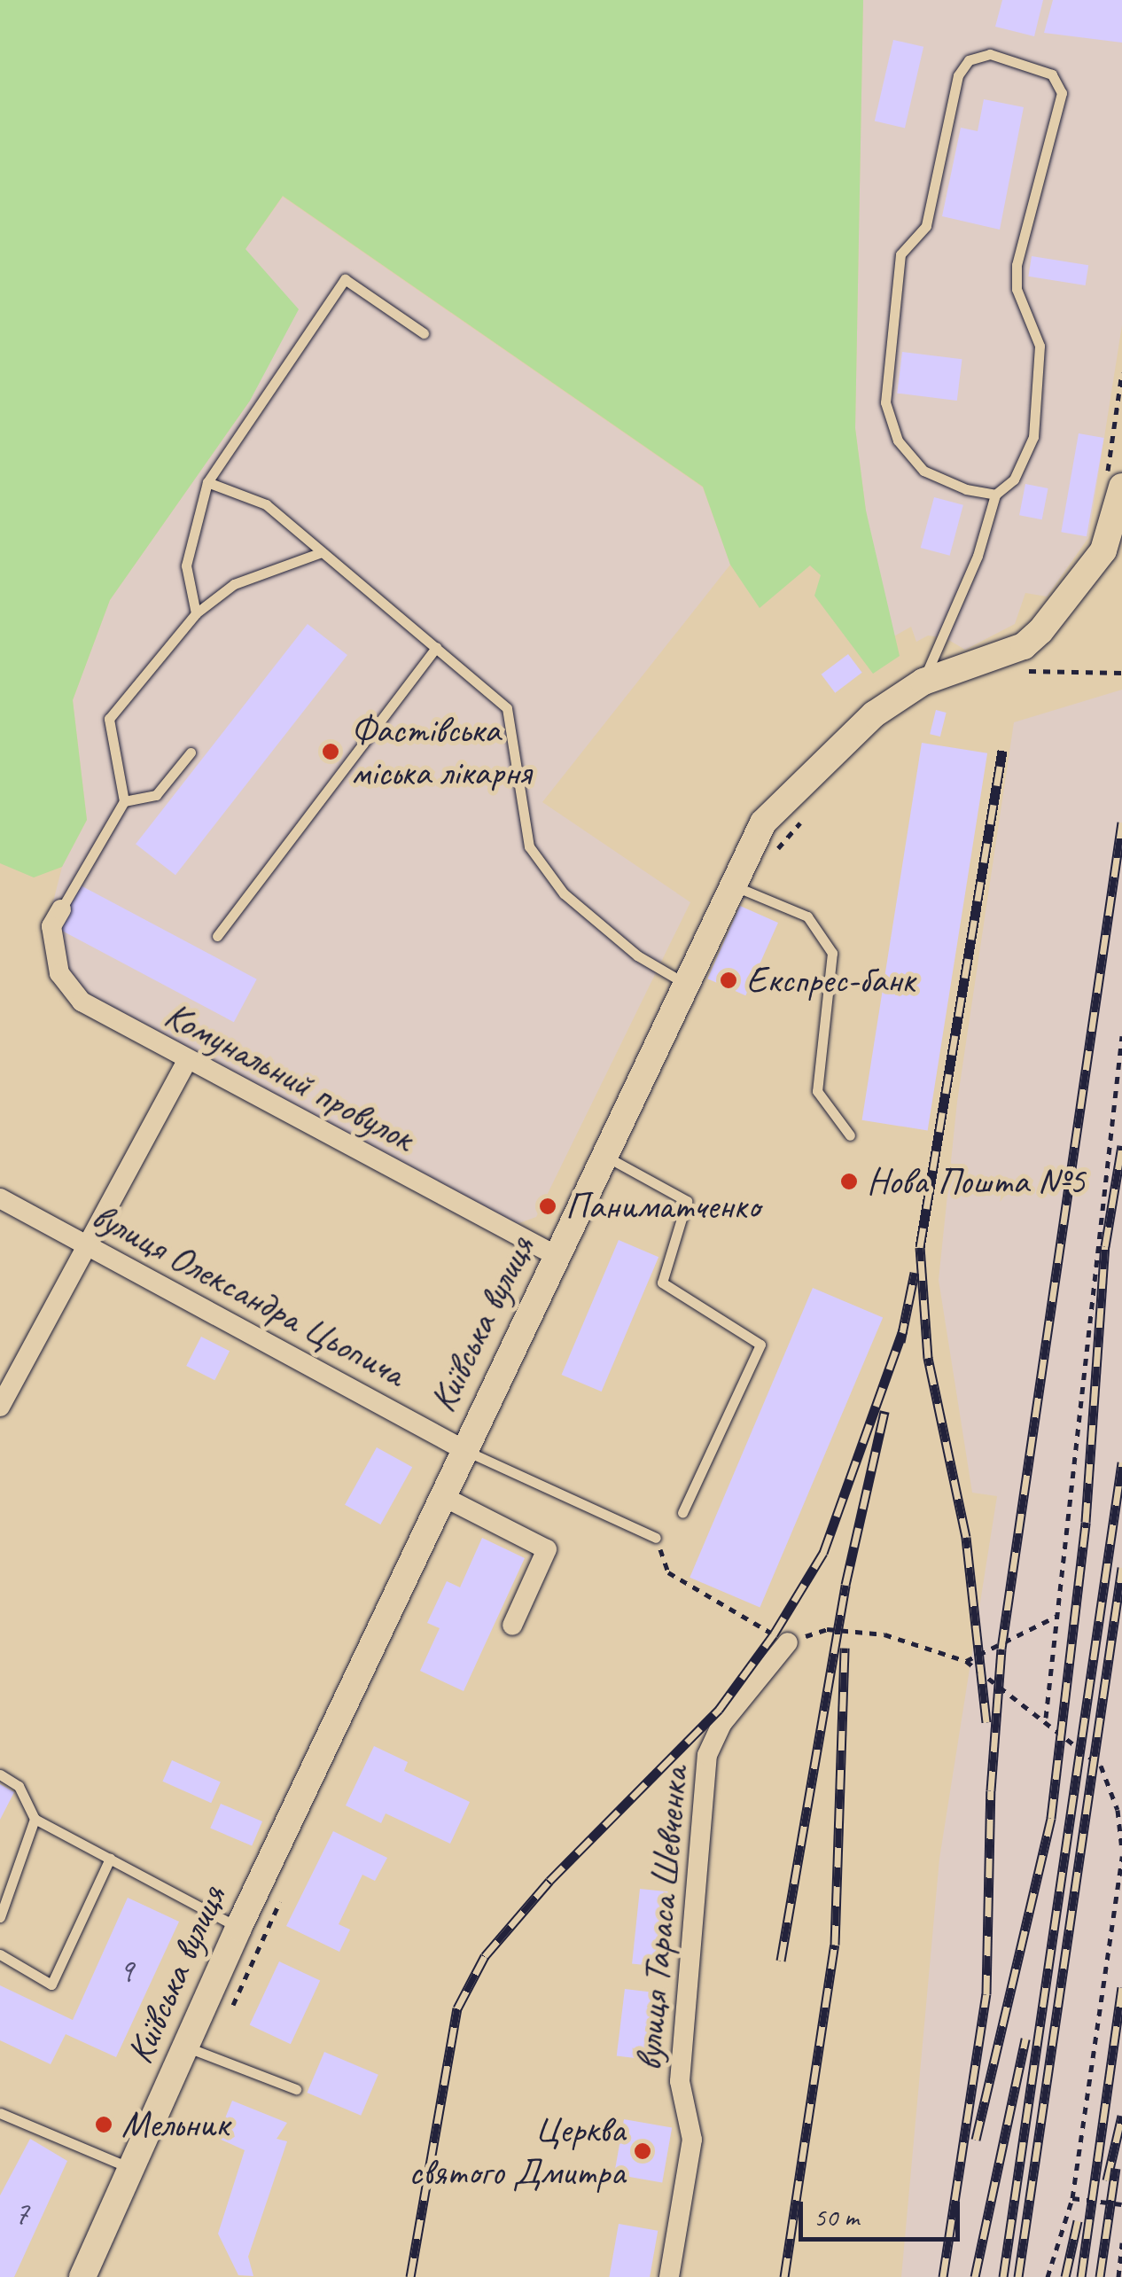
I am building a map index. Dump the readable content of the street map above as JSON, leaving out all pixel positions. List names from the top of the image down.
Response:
{
  "streets": {
    "main road": ["Київська вулиця"],
    "street": ["Комунальний провулок", "вулиця Олександра Цьопича", "вулиця Тараса Шевченка"]
  },
  "crossings": [
    ["Комунальний провулок", "Київська вулиця"],
    ["вулиця Олександра Цьопича", "Київська вулиця"]
  ],
  "places": [
    "Фастівська міська лікарня",
    "Експрес-банк",
    "Нова Пошта №5",
    "Паниматченко",
    "Мельник",
    "Церква святого Дмитра"
  ],
  "house_numbers": ["9", "7"],
  "scale_bar": "50 m"
}
